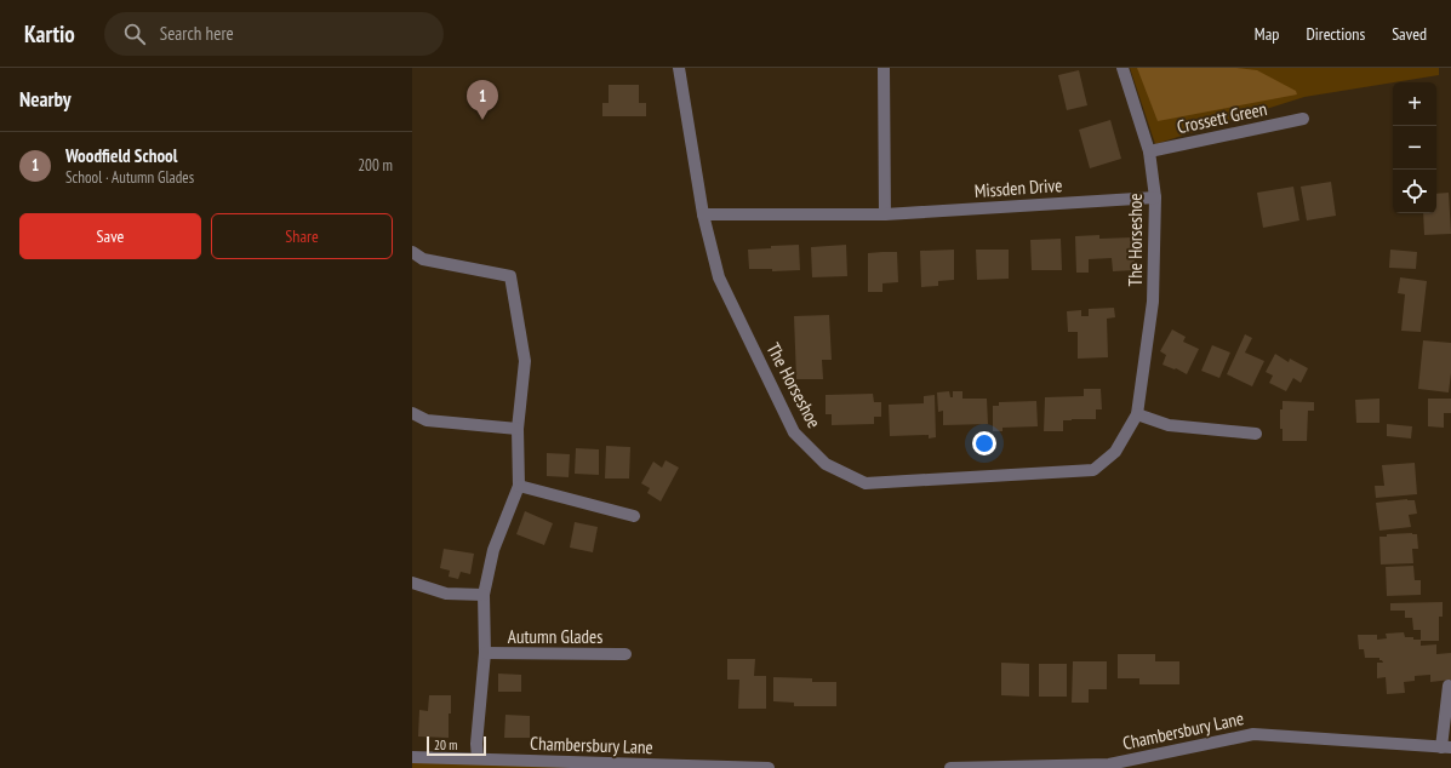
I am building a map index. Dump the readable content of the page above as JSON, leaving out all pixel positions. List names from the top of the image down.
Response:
{
  "streets": {
    "street": [
      "Crossett Green",
      "Missden Drive",
      "The Horseshoe",
      "Autumn Glades",
      "Chambersbury Lane"
    ]
  },
  "crossings": [
    ["Crossett Green", "The Horseshoe"],
    ["Missden Drive", "The Horseshoe"],
    ["Autumn Glades", "Chambersbury Lane"]
  ],
  "scale_bar": "20 m",
  "page": {
    "header": "Kartio",
    "search": "Search here",
    "nav": ["Map", "Directions", "Saved"],
    "heading": "Nearby",
    "pins": "1",
    "map_buttons": ["+", "−"],
    "list": [
      {
        "mark": "1",
        "name": "Woodfield School",
        "note": "School · Autumn Glades",
        "value": "200 m"
      }
    ],
    "buttons": ["Save", "Share"],
    "scale": "20 m"
  }
}
